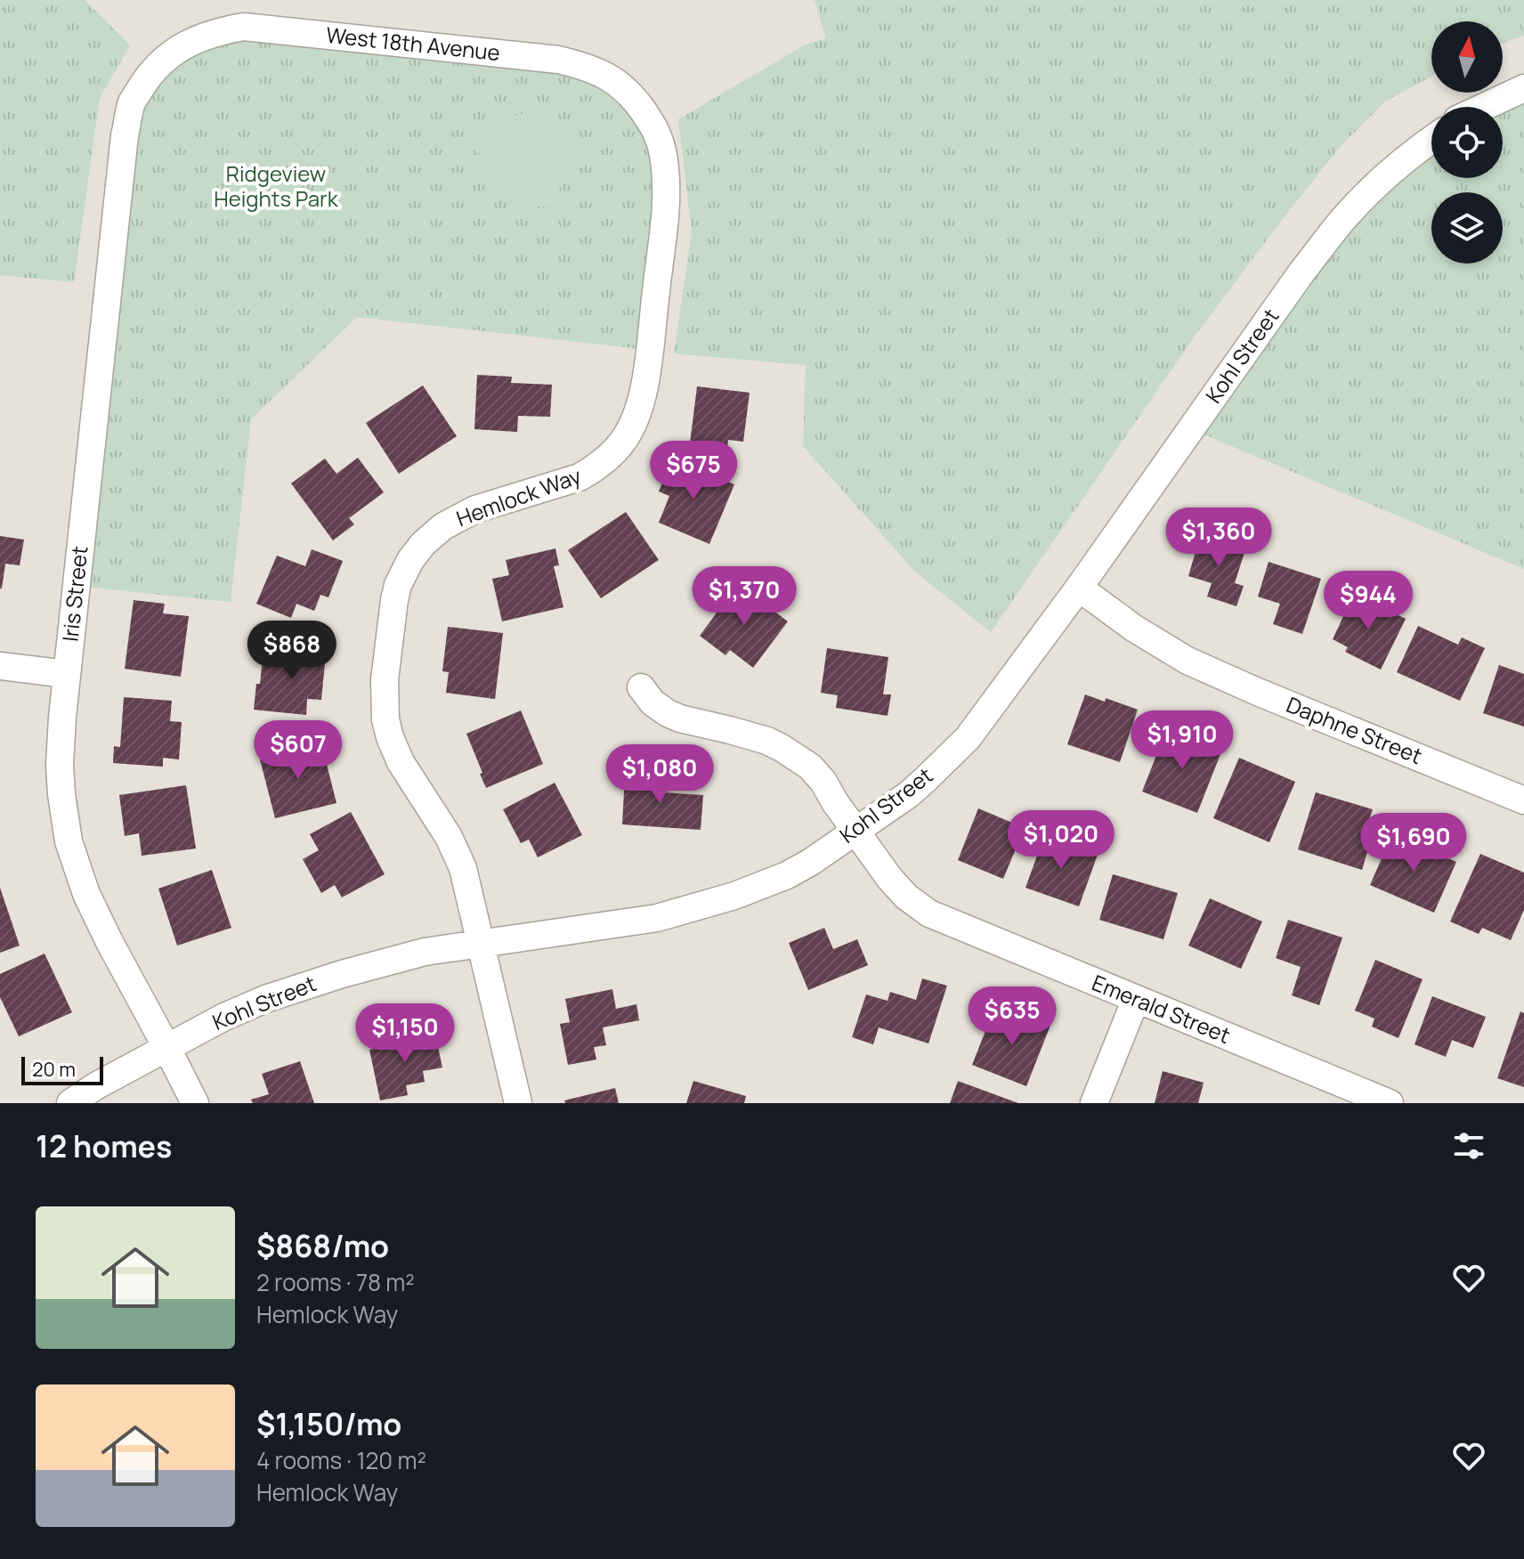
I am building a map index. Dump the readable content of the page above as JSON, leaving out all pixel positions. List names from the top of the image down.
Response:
{
  "streets": {
    "street": [
      "West 18th Avenue",
      "Kohl Street",
      "Hemlock Way",
      "Iris Street",
      "Daphne Street",
      "Emerald Street"
    ]
  },
  "crossings": [
    ["West 18th Avenue", "Hemlock Way"],
    ["West 18th Avenue", "Iris Street"],
    ["Kohl Street", "Hemlock Way"],
    ["Kohl Street", "Iris Street"],
    ["Kohl Street", "Daphne Street"],
    ["Kohl Street", "Emerald Street"]
  ],
  "parks": ["Ridgeview Heights Park"],
  "scale_bar": "20 m",
  "north": "top",
  "page": {
    "price": [
      "$675",
      "$1,360",
      "$1,370",
      "$944",
      "$868",
      "$1,910",
      "$607",
      "$1,080",
      "$1,020",
      "$1,690",
      "$635",
      "$1,150"
    ],
    "scale": "20 m",
    "heading": "12 homes",
    "list": [
      {
        "name": "$868/mo",
        "note": "2 rooms · 78 m² · Hemlock Way"
      },
      {
        "name": "$1,150/mo",
        "note": "4 rooms · 120 m² · Hemlock Way"
      }
    ]
  }
}
